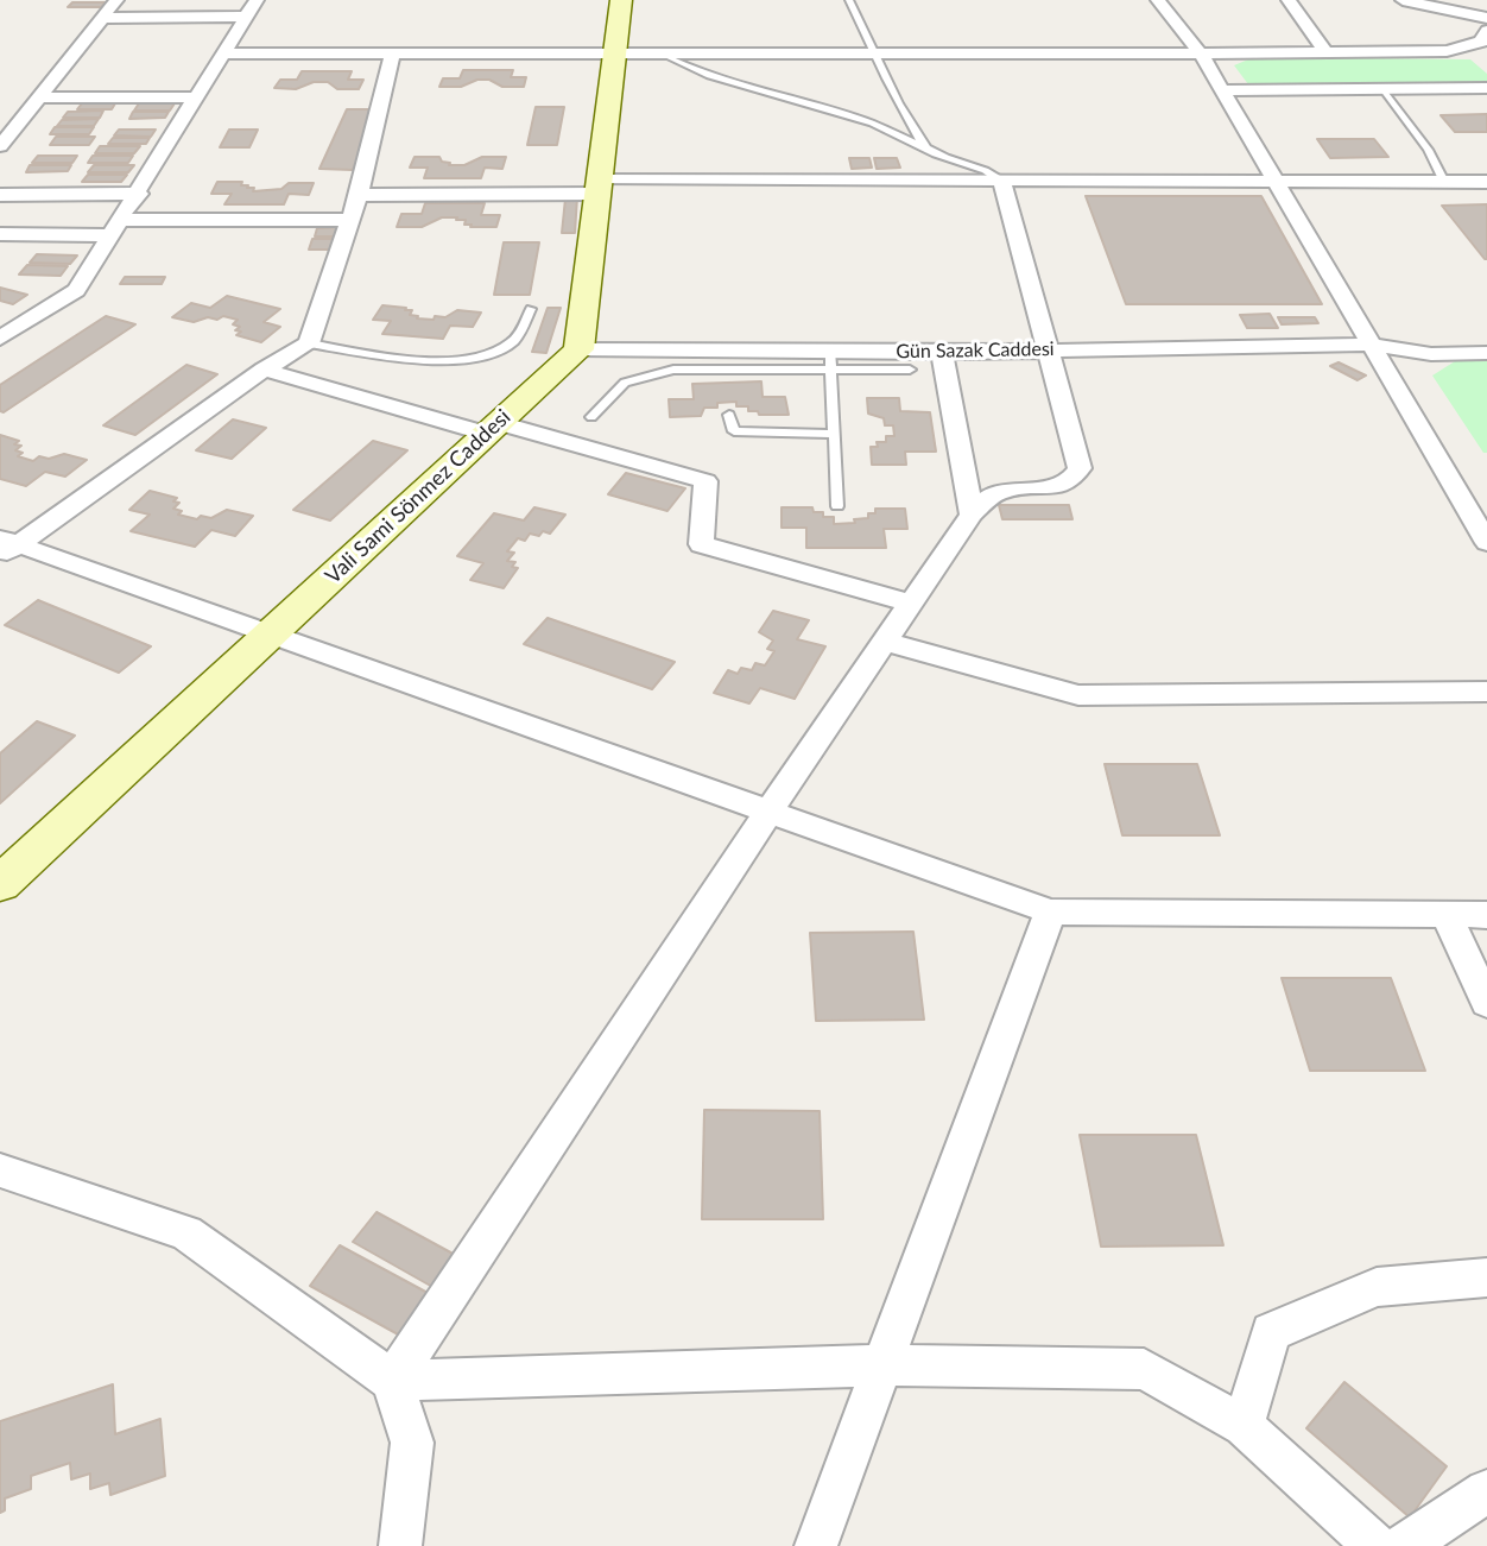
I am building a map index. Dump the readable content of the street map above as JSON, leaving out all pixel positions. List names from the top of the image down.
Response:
{
  "streets": {
    "main road": ["Vali Sami Sönmez Caddesi"],
    "street": ["Gün Sazak Caddesi"]
  },
  "crossings": [
    ["Gün Sazak Caddesi", "Vali Sami Sönmez Caddesi"]
  ]
}
